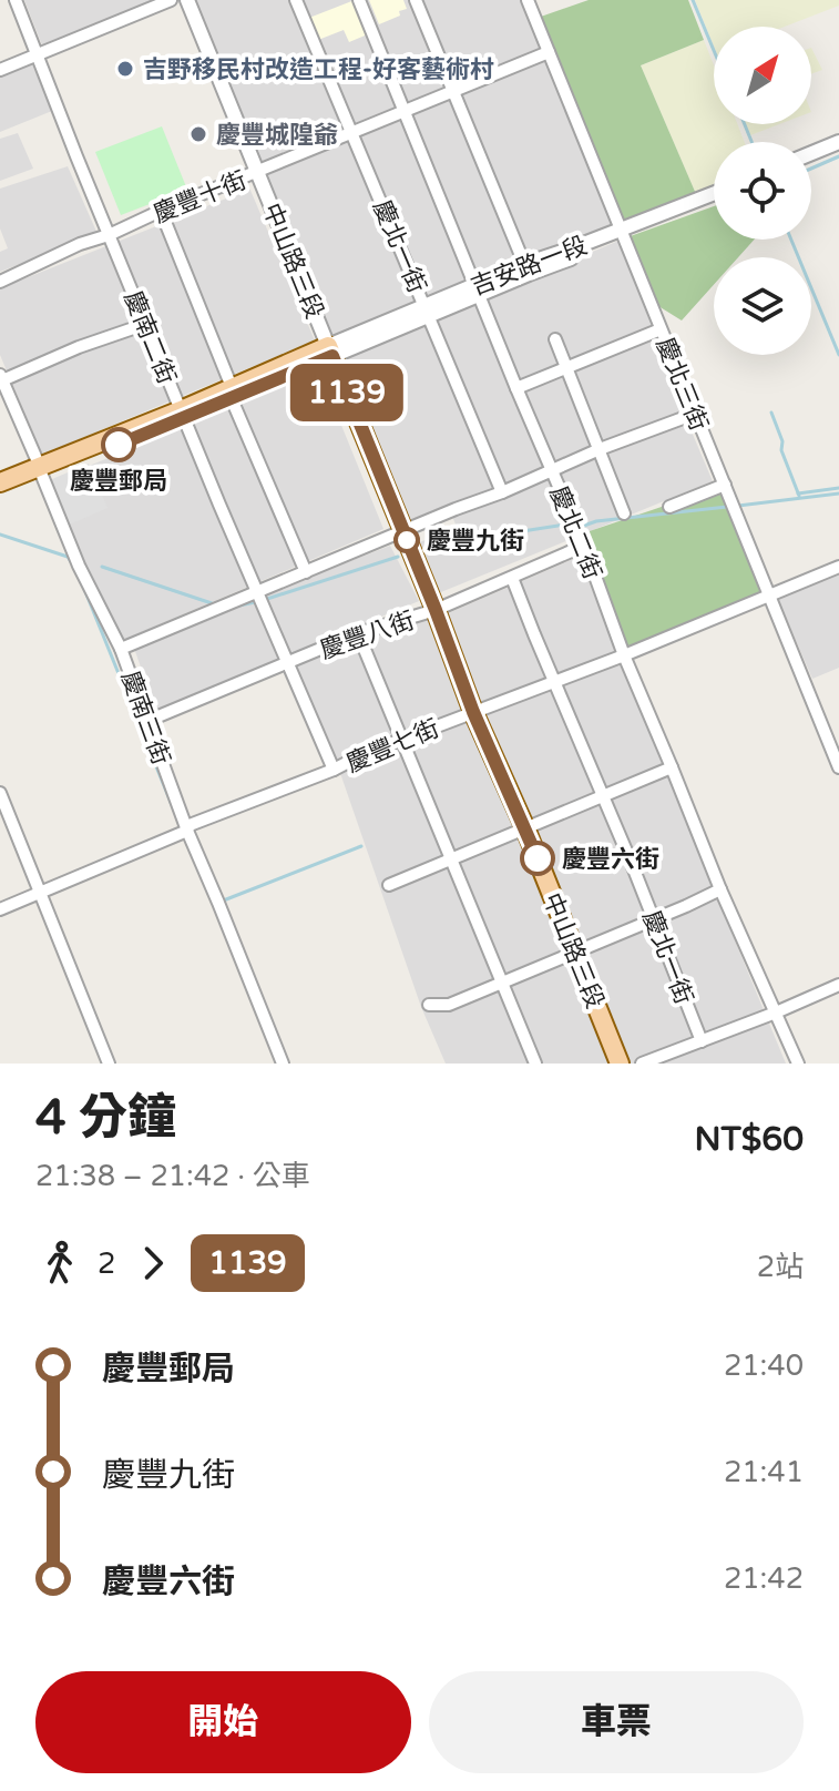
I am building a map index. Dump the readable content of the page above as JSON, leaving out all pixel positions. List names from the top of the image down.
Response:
{
  "streets": {
    "main road": ["中山路三段"],
    "street": [
      "慶豐十街",
      "慶北一街",
      "吉安路一段",
      "慶南二街",
      "慶北三街",
      "慶北二街",
      "慶豐八街",
      "慶南三街",
      "慶豐七街"
    ]
  },
  "crossings": [
    ["慶豐十街", "慶北一街"],
    ["慶豐十街", "中山路三段"],
    ["慶豐十街", "慶南二街"],
    ["慶豐十街", "慶北三街"],
    ["慶豐十街", "慶北二街"],
    ["慶北一街", "吉安路一段"],
    ["慶北一街", "慶豐八街"],
    ["慶北一街", "慶豐七街"],
    ["中山路三段", "吉安路一段"],
    ["中山路三段", "慶豐八街"],
    ["中山路三段", "慶豐七街"],
    ["吉安路一段", "慶北三街"],
    ["吉安路一段", "慶北二街"],
    ["慶南二街", "慶豐八街"],
    ["慶南二街", "慶豐七街"],
    ["慶北三街", "慶豐七街"],
    ["慶北二街", "慶豐八街"],
    ["慶北二街", "慶豐七街"],
    ["慶豐八街", "慶南三街"],
    ["慶南三街", "慶豐七街"]
  ],
  "places": [
    "吉野移民村改造工程-好客藝術村",
    "慶豐城隍爺",
    "慶豐郵局",
    "慶豐九街",
    "慶豐六街"
  ],
  "lines": ["bus line 1139"],
  "north": "top right",
  "page": {
    "on_map": "1139",
    "heading": ["4 分鐘", "21:38 – 21:42 · 公車", "NT$60"],
    "legs": ["2", "1139", "2站"],
    "list": [
      {
        "name": "慶豐郵局",
        "value": "21:40"
      },
      {
        "name": "慶豐九街",
        "value": "21:41"
      },
      {
        "name": "慶豐六街",
        "value": "21:42"
      }
    ],
    "buttons": ["開始", "車票"]
  }
}
